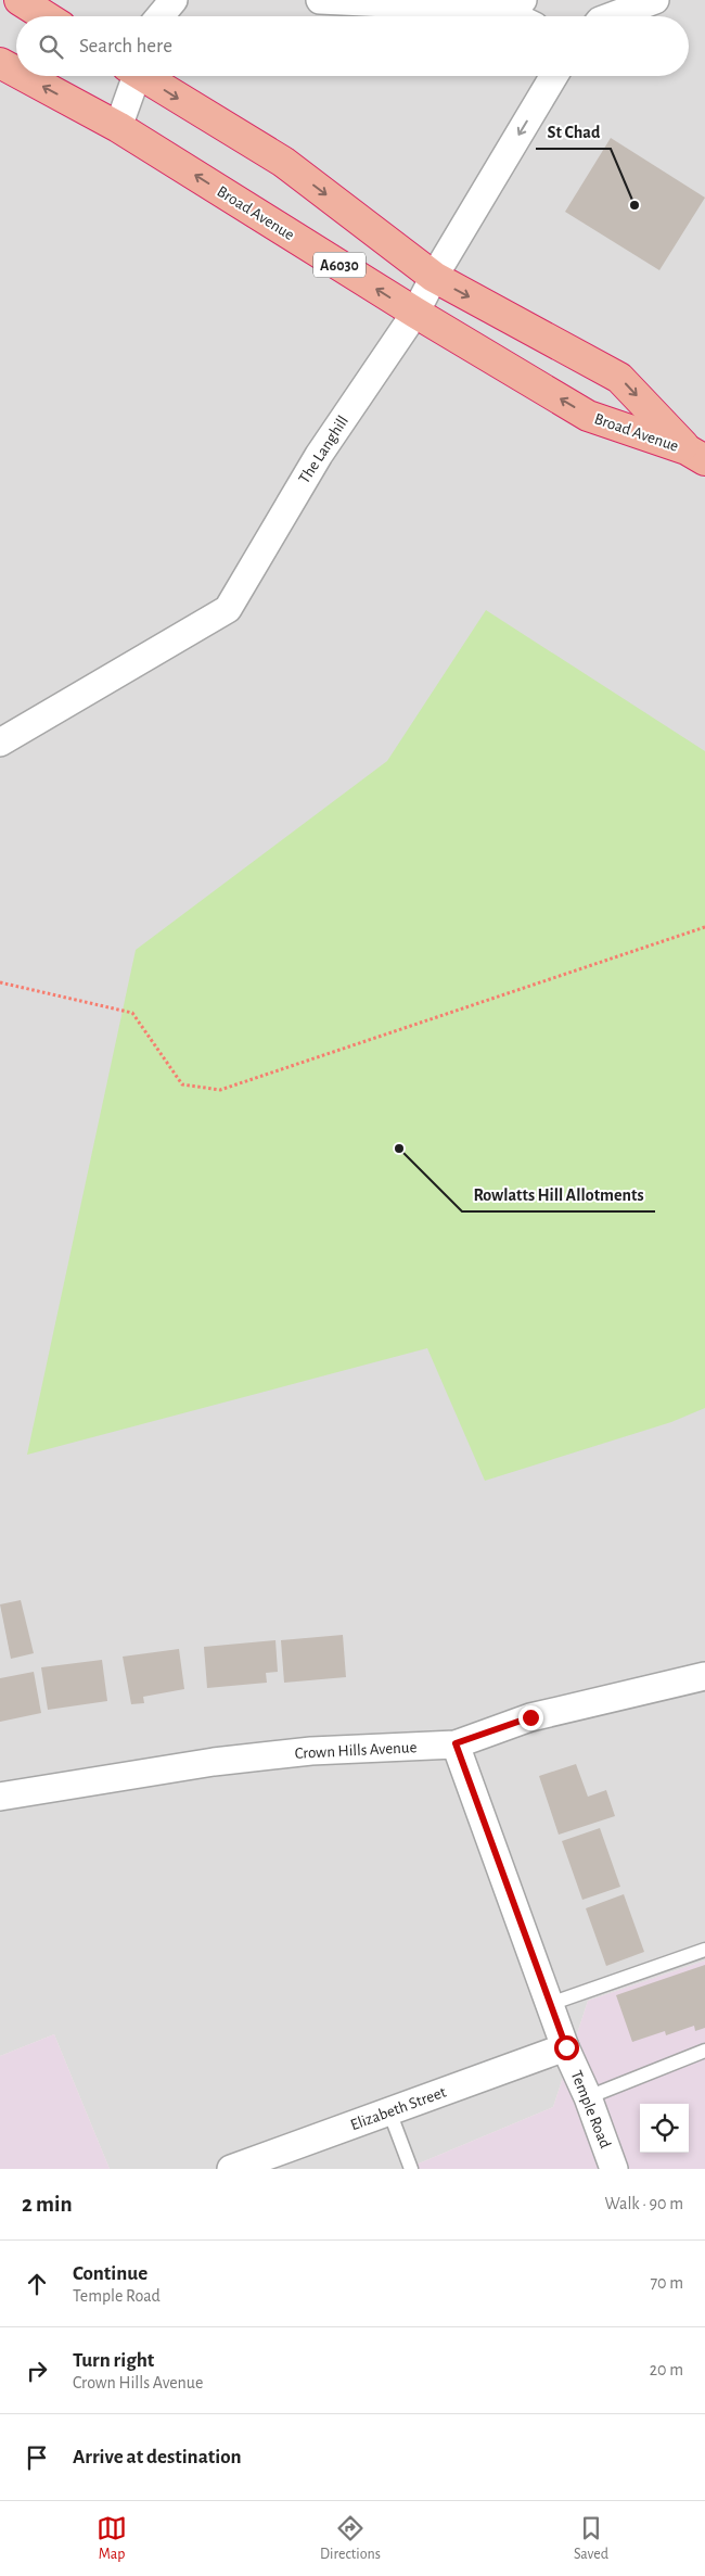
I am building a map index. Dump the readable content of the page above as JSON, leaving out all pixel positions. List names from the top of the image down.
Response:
{
  "streets": {
    "highway": ["Broad Avenue", "A6030"],
    "street": [
      "The Langhill",
      "Crown Hills Avenue",
      "Elizabeth Street",
      "Temple Road"
    ]
  },
  "crossings": [
    ["Broad Avenue", "The Langhill"],
    ["Crown Hills Avenue", "Temple Road"],
    ["Elizabeth Street", "Temple Road"]
  ],
  "places": ["St Chad", "Rowlatts Hill Allotments"],
  "page": {
    "search": "Search here",
    "heading": ["2 min", "Walk · 90 m"],
    "list": [
      ["Continue", "Temple Road", "70 m"],
      ["Turn right", "Crown Hills Avenue", "20 m"],
      "Arrive at destination"
    ],
    "nav": ["Map", "Directions", "Saved"]
  }
}
